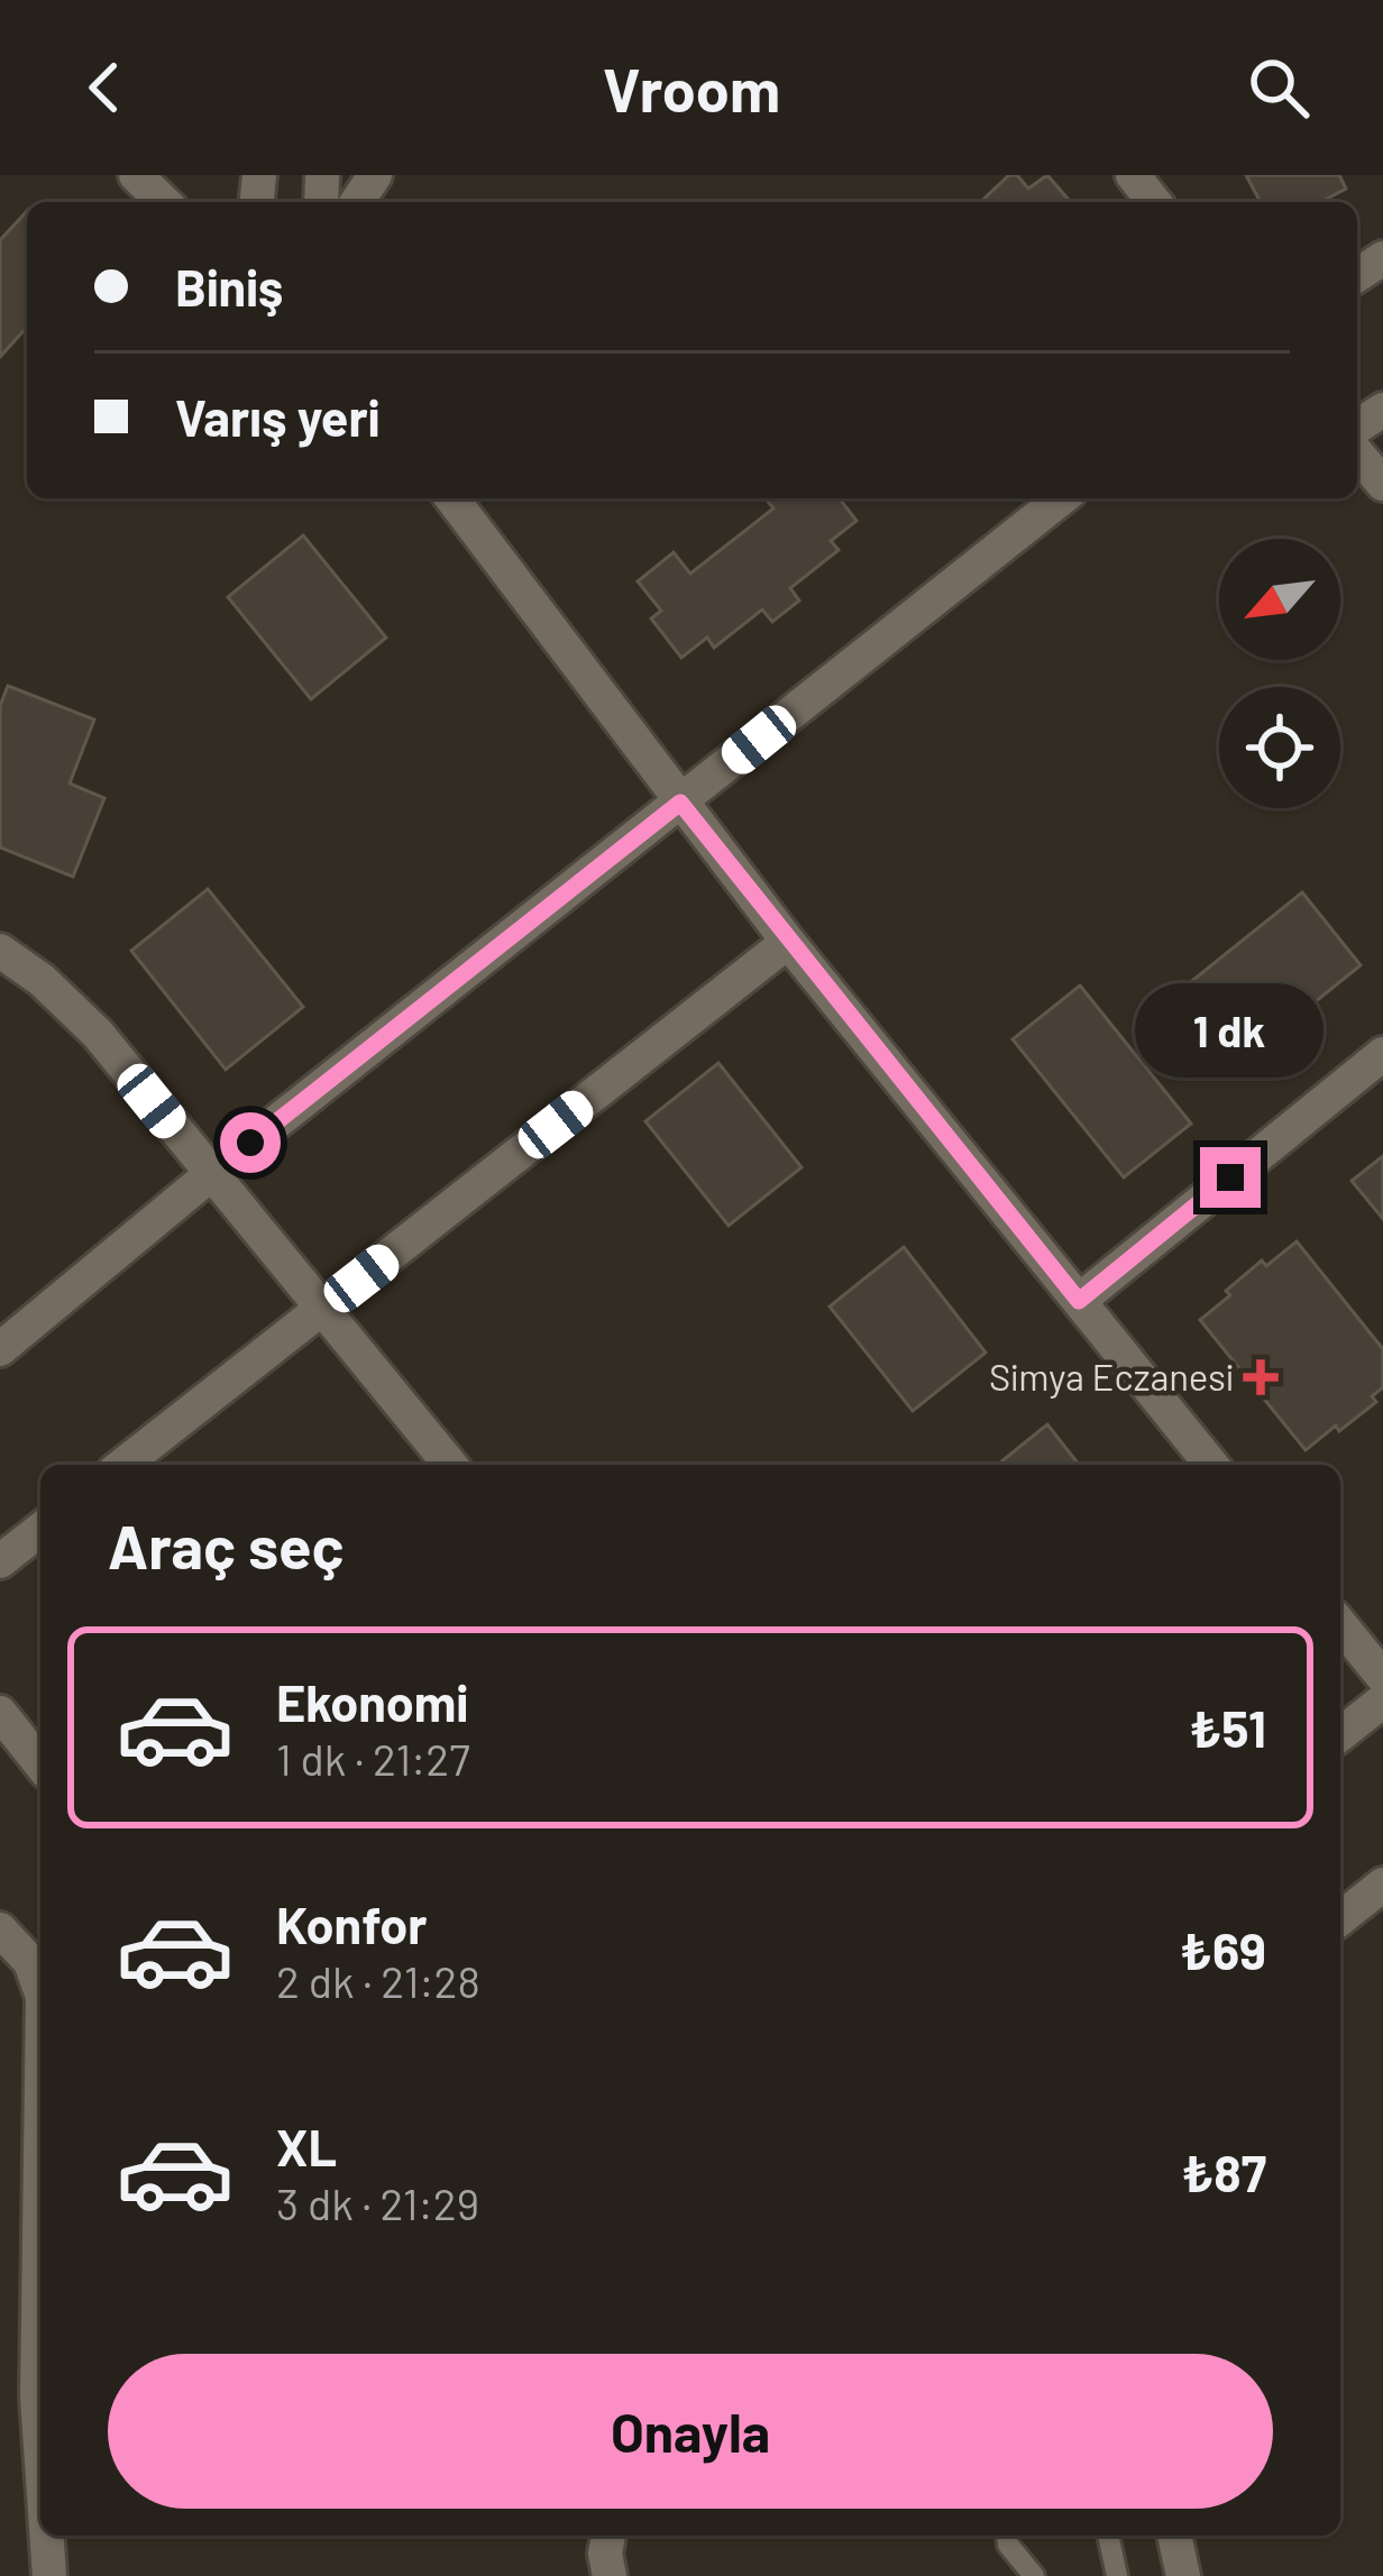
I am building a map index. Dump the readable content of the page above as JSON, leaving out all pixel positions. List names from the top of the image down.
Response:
{
  "places": {
    "health": ["Simya Eczanesi"]
  },
  "north": "bottom left",
  "page": {
    "header": "Vroom",
    "banner": ["Biniş", "Varış yeri"],
    "bubble": "1 dk",
    "heading": "Araç seç",
    "list": [
      {
        "name": "Ekonomi",
        "note": "1 dk · 21:27",
        "value": "₺51"
      },
      {
        "name": "Konfor",
        "note": "2 dk · 21:28",
        "value": "₺69"
      },
      {
        "name": "XL",
        "note": "3 dk · 21:29",
        "value": "₺87"
      }
    ],
    "buttons": "Onayla"
  }
}
